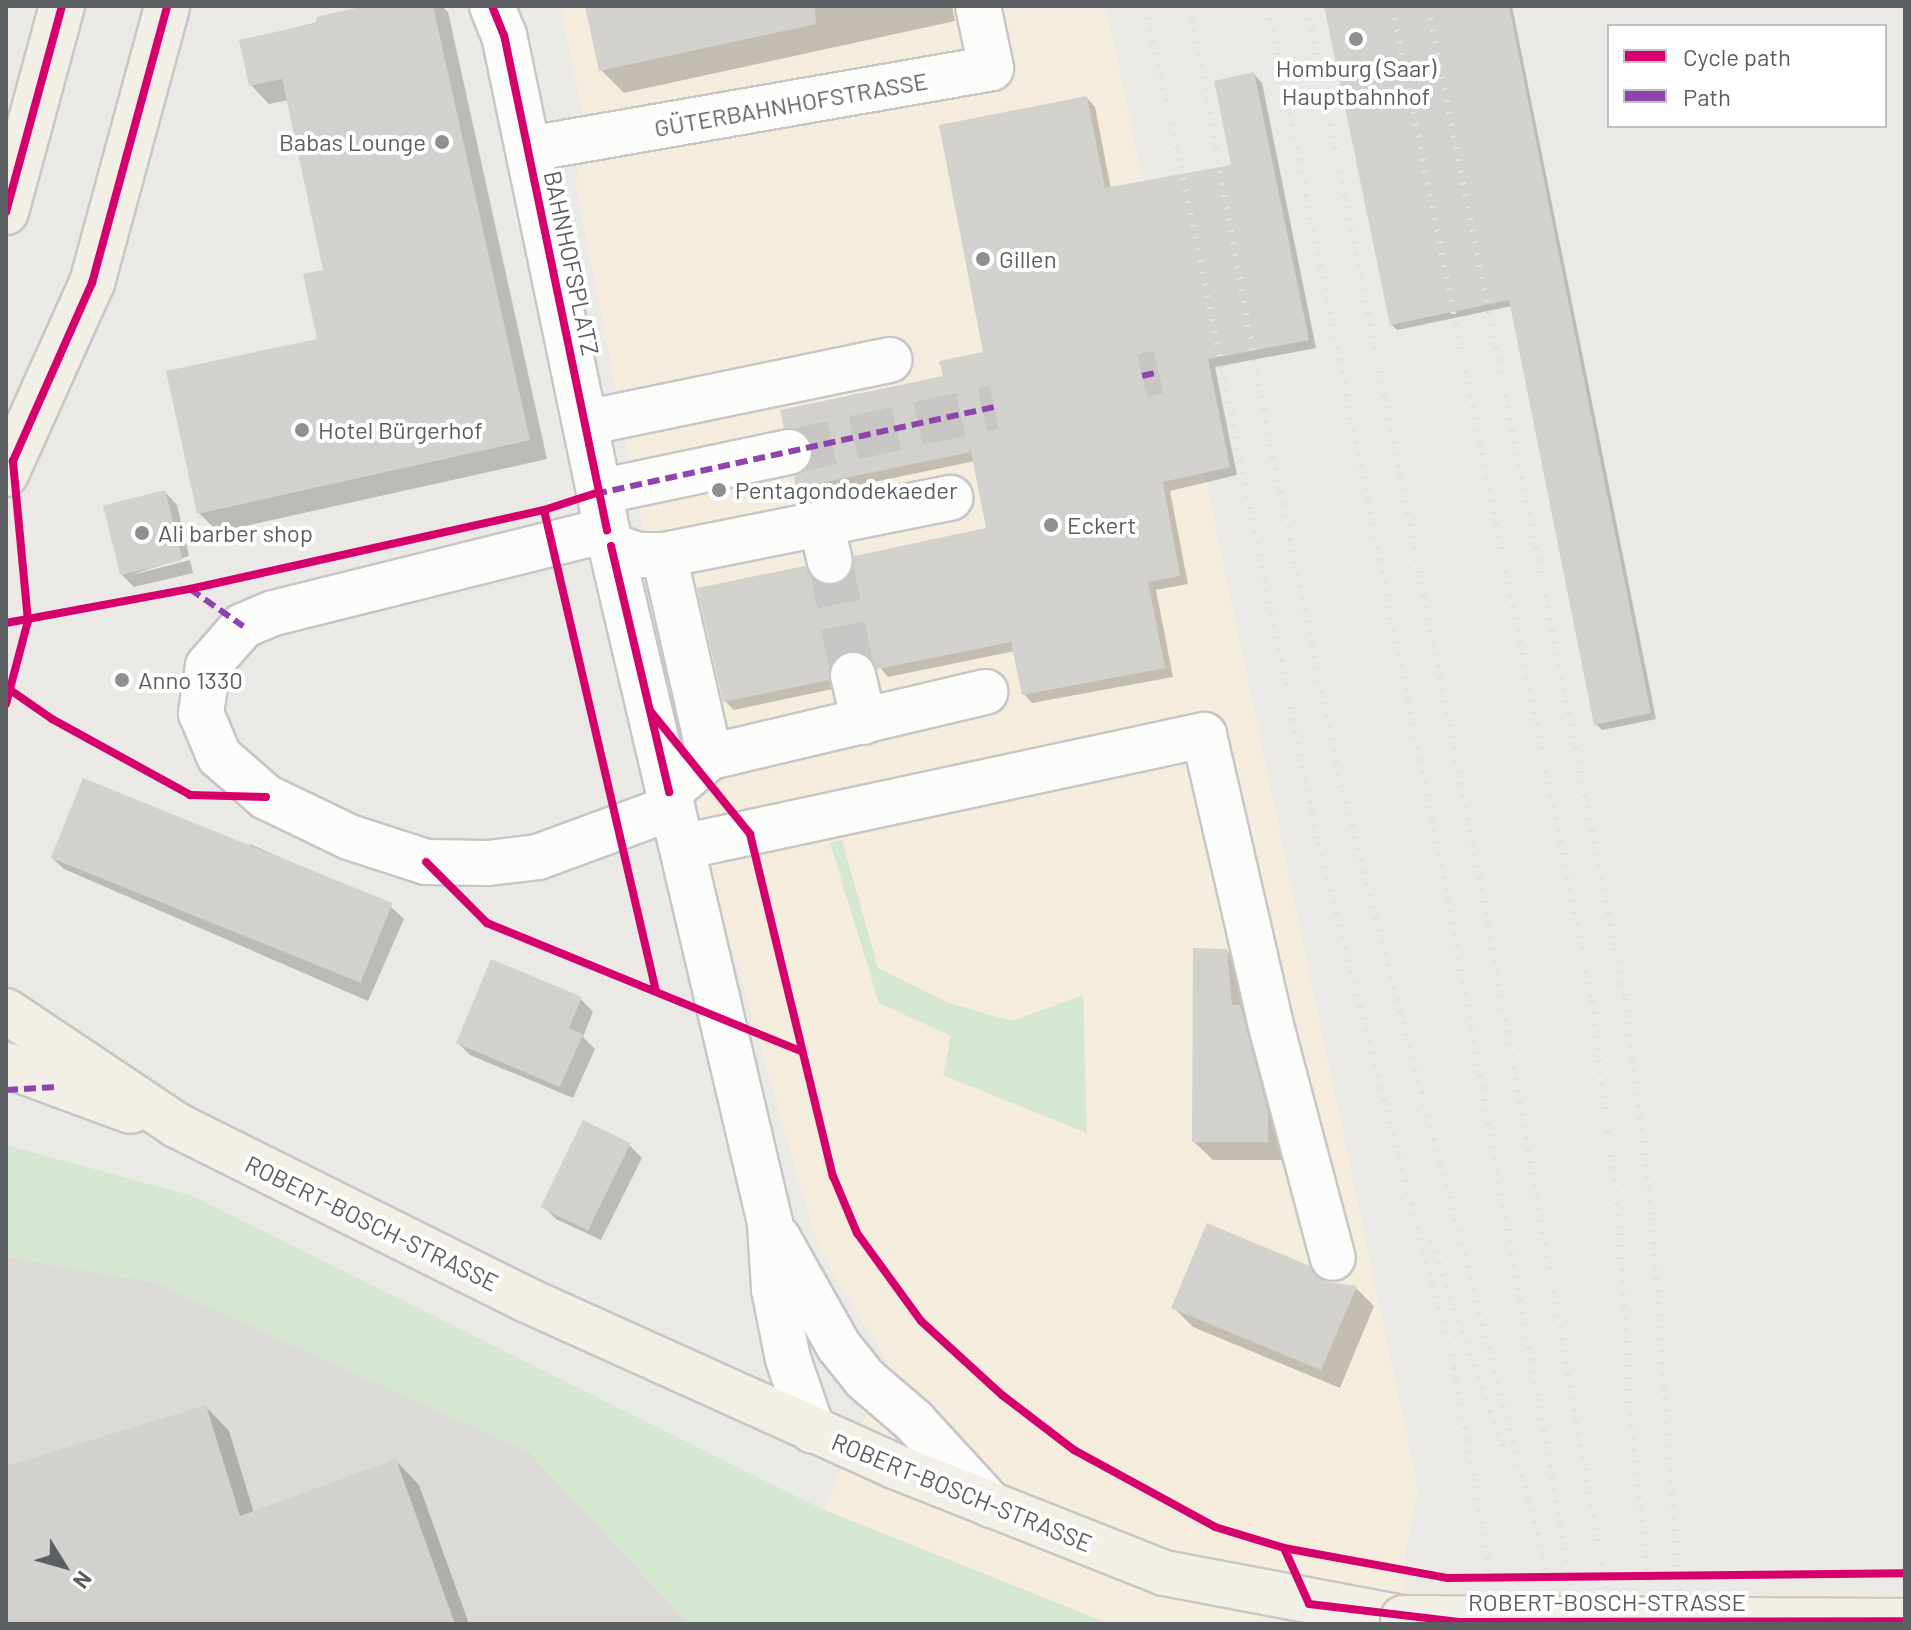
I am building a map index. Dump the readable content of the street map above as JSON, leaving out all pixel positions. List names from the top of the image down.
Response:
{
  "streets": {
    "main road": ["ROBERT-BOSCH-STRASSE"],
    "street": ["GÜTERBAHNHOFSTRASSE", "BAHNHOFSPLATZ"]
  },
  "crossings": [
    ["GÜTERBAHNHOFSTRASSE", "BAHNHOFSPLATZ"]
  ],
  "places": [
    "Homburg (Saar) Hauptbahnhof",
    "Babas Lounge",
    "Gillen",
    "Hotel Bürgerhof",
    "Pentagondodekaeder",
    "Eckert",
    "Ali barber shop",
    "Anno 1330"
  ],
  "legend": ["Cycle path", "Path"],
  "north": "bottom right"
}
